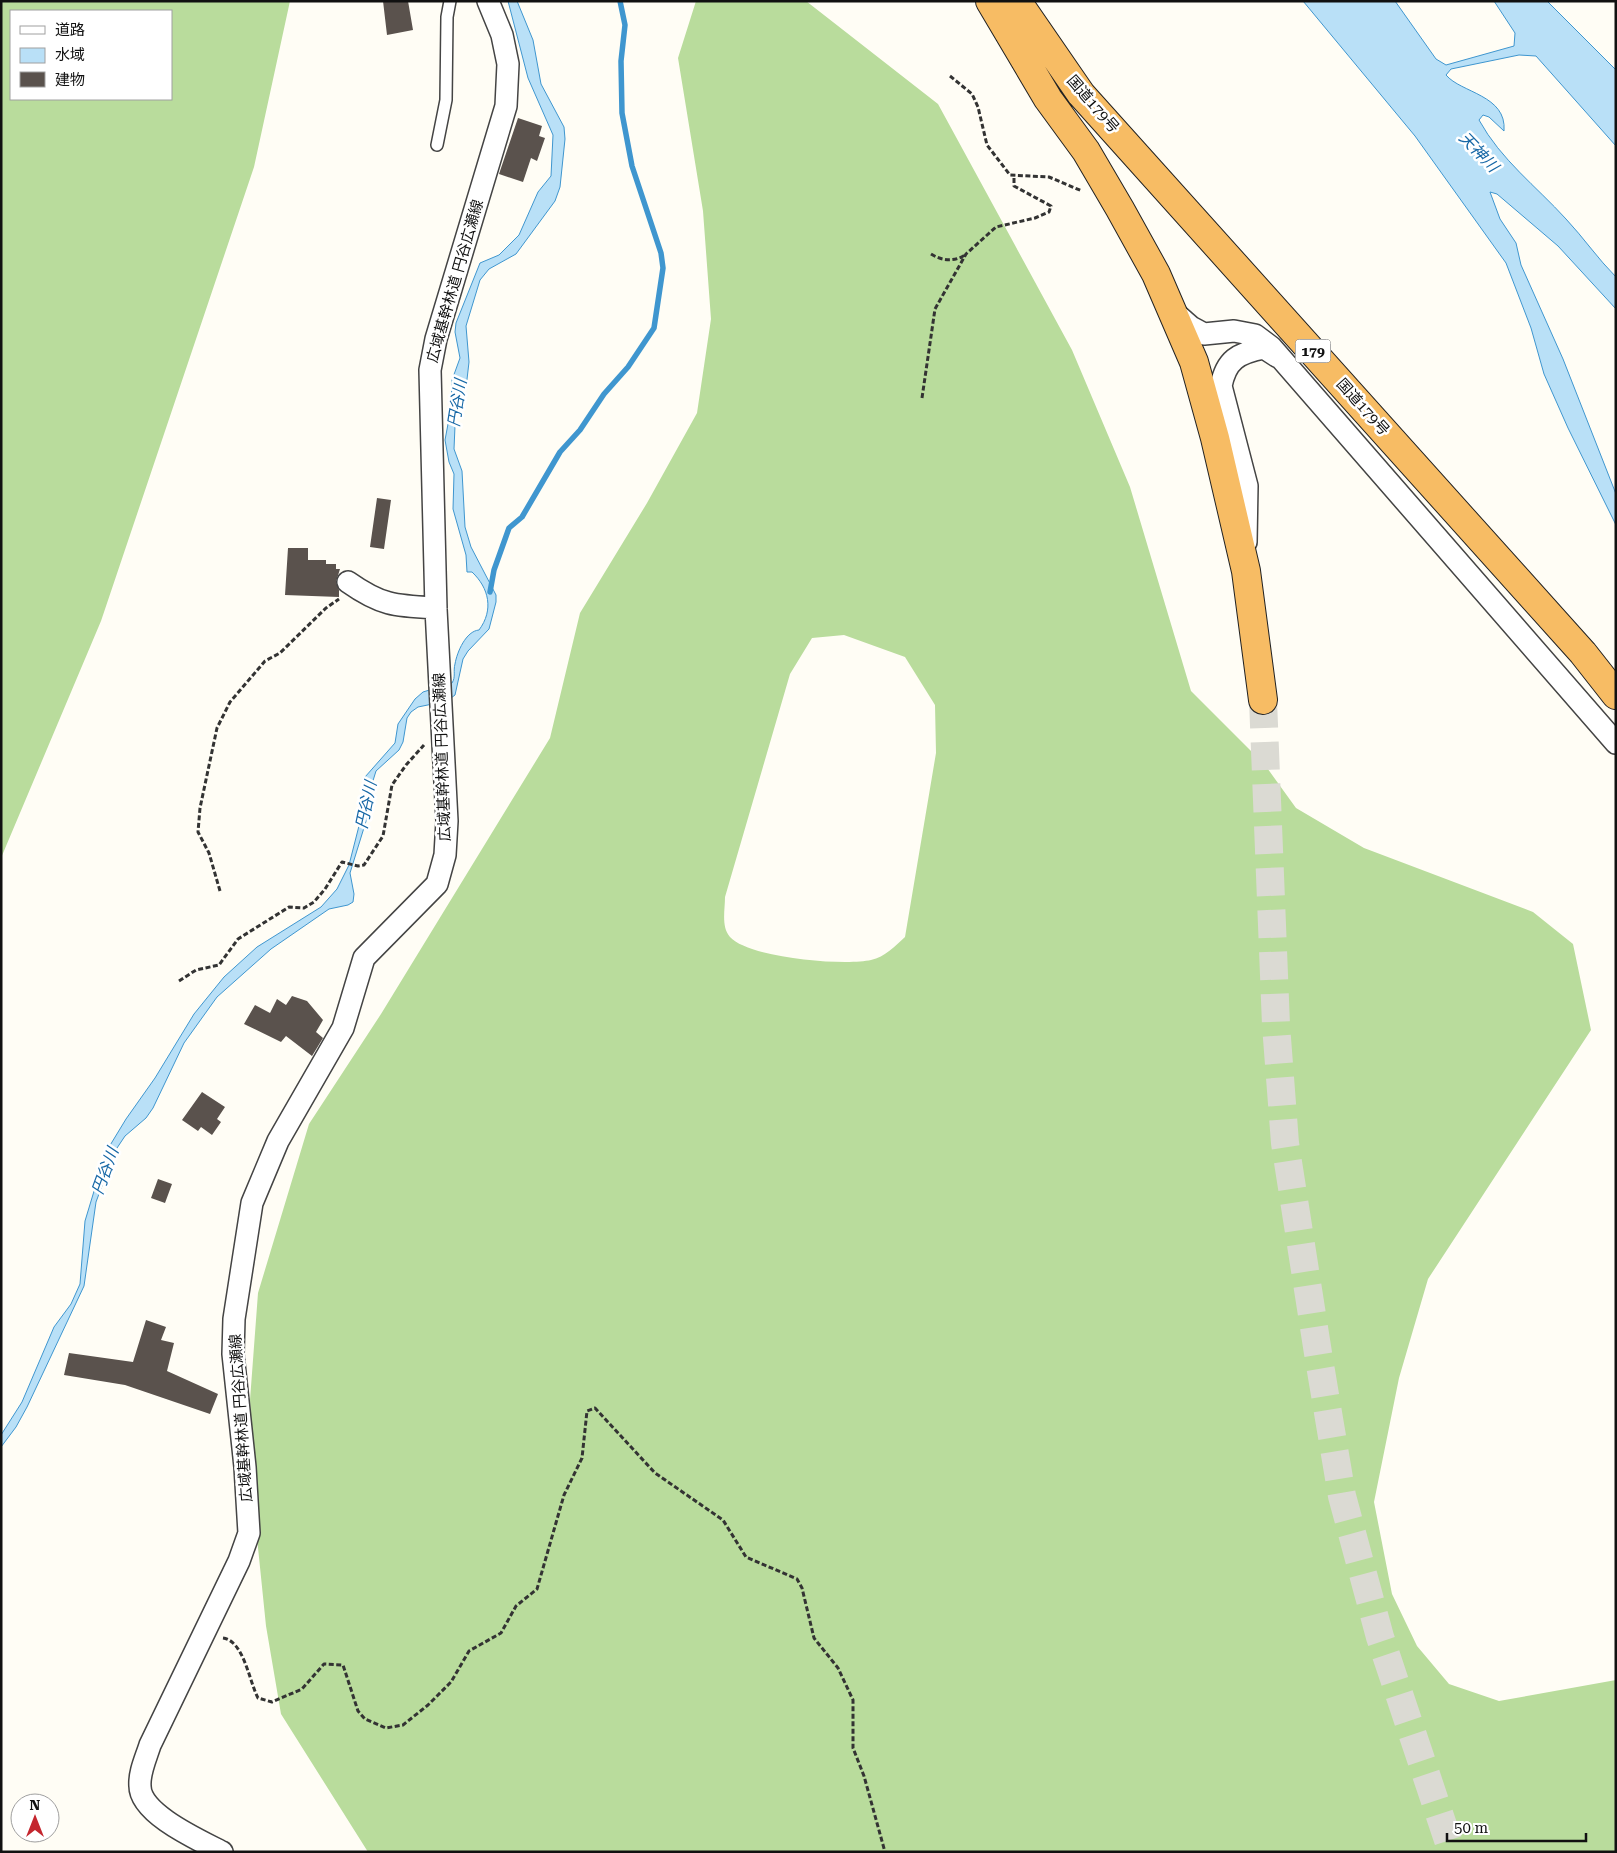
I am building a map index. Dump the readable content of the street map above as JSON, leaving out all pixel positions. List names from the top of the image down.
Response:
{
  "streets": {
    "highway": ["国道179号", "179"],
    "street": ["広域基幹林道 円谷広瀬線"]
  },
  "water": ["天神川", "円谷川"],
  "legend": ["道路", "水域", "建物"],
  "scale_bar": "50 m",
  "north": "top"
}
